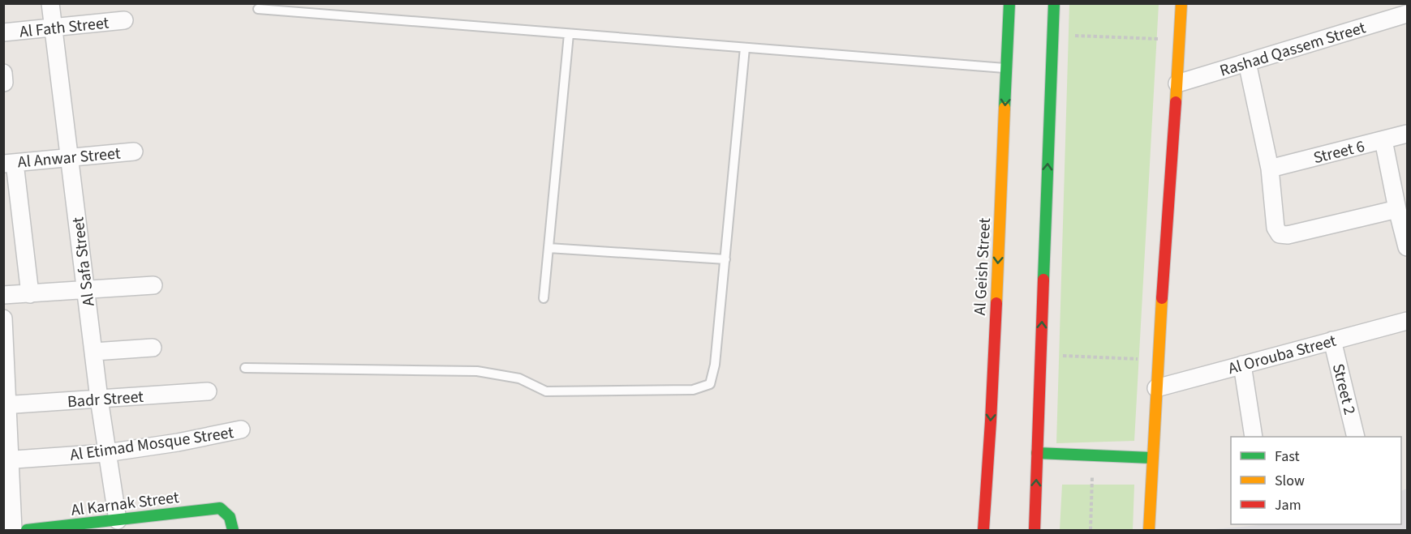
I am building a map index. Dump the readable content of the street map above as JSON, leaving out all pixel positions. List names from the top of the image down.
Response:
{
  "streets": {
    "main road": ["Al Geish Street", "Al Karnak Street"],
    "street": [
      "Al Fath Street",
      "Rashad Qassem Street",
      "Street 6",
      "Al Anwar Street",
      "Al Safa Street",
      "Al Orouba Street",
      "Street 2",
      "Badr Street",
      "Al Etimad Mosque Street"
    ]
  },
  "crossings": [
    ["Al Fath Street", "Al Safa Street"],
    ["Al Anwar Street", "Al Safa Street"],
    ["Al Safa Street", "Badr Street"],
    ["Al Safa Street", "Al Etimad Mosque Street"],
    ["Al Safa Street", "Al Karnak Street"],
    ["Al Orouba Street", "Street 2"]
  ],
  "legend": ["Fast", "Slow", "Jam"]
}
